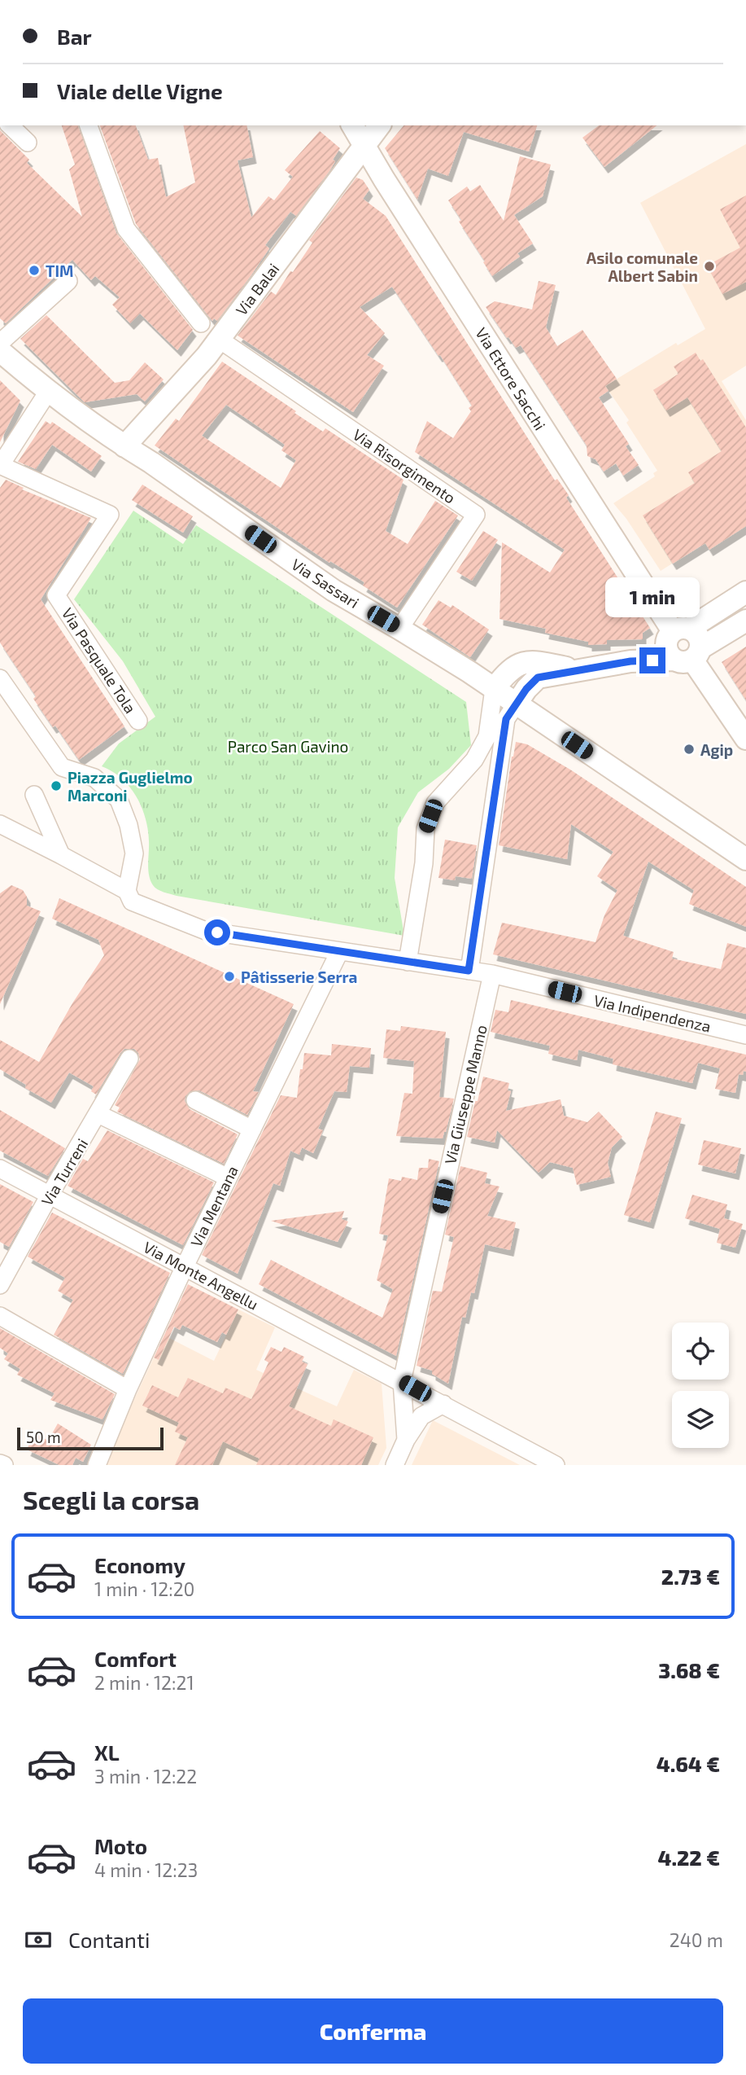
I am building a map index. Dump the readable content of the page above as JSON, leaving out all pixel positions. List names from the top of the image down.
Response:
{
  "streets": {
    "street": [
      "Via Balai",
      "Via Ettore Sacchi",
      "Via Risorgimento",
      "Via Sassari",
      "Via Pasquale Tola",
      "Via Indipendenza",
      "Via Giuseppe Manno",
      "Via Turreni",
      "Via Mentana",
      "Via Monte Angellu"
    ]
  },
  "crossings": [
    ["Via Balai", "Via Ettore Sacchi"],
    ["Via Balai", "Via Risorgimento"],
    ["Via Balai", "Via Sassari"],
    ["Via Risorgimento", "Via Sassari"],
    ["Via Indipendenza", "Via Giuseppe Manno"],
    ["Via Indipendenza", "Via Mentana"],
    ["Via Giuseppe Manno", "Via Monte Angellu"],
    ["Via Turreni", "Via Monte Angellu"],
    ["Via Mentana", "Via Monte Angellu"]
  ],
  "parks": ["Parco San Gavino"],
  "places": [
    "Asilo comunale Albert Sabin",
    "TIM",
    "Agip",
    "Piazza Guglielmo Marconi",
    "Pâtisserie Serra"
  ],
  "scale_bar": "50 m",
  "page": {
    "banner": ["Bar", "Viale delle Vigne"],
    "bubble": "1 min",
    "scale": "50 m",
    "heading": "Scegli la corsa",
    "list": [
      {
        "name": "Economy",
        "note": "1 min · 12:20",
        "value": "2.73 €"
      },
      {
        "name": "Comfort",
        "note": "2 min · 12:21",
        "value": "3.68 €"
      },
      {
        "name": "XL",
        "note": "3 min · 12:22",
        "value": "4.64 €"
      },
      {
        "name": "Moto",
        "note": "4 min · 12:23",
        "value": "4.22 €"
      }
    ],
    "pay": ["Contanti", "240 m"],
    "buttons": "Conferma"
  }
}
